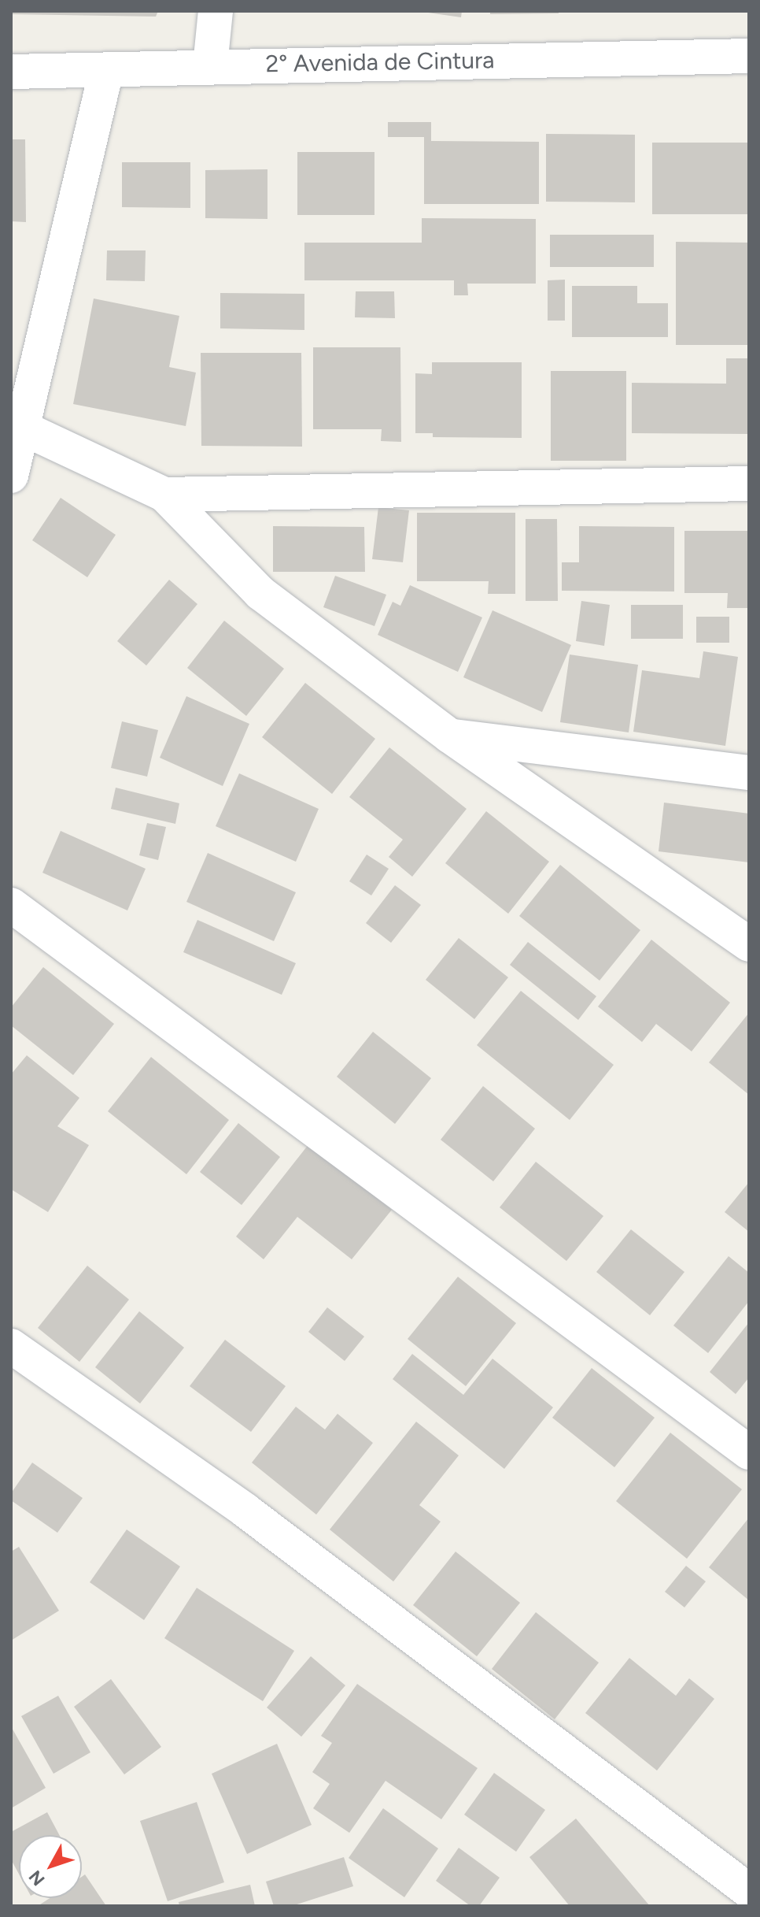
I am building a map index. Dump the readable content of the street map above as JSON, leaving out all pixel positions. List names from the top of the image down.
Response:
{
  "streets": {
    "street": ["2° Avenida de Cintura"]
  },
  "north": "bottom left"
}
